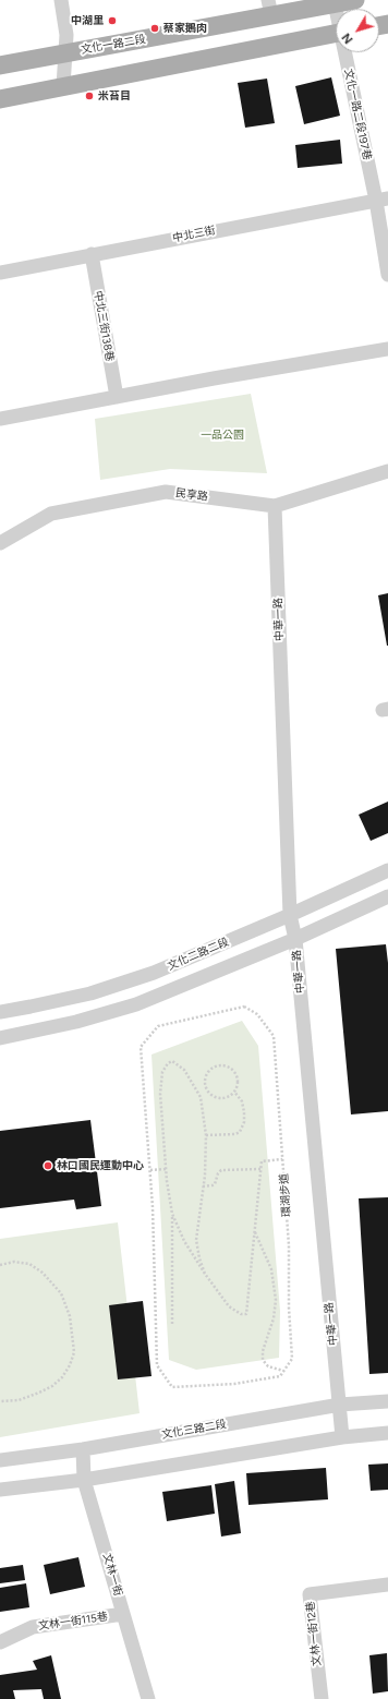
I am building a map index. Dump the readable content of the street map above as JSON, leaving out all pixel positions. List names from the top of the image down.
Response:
{
  "streets": {
    "main road": ["文化一路二段"],
    "street": [
      "文化一路二段197巷",
      "中北三街",
      "中北三街138巷",
      "民享路",
      "中華一路",
      "文化二路二段",
      "文化三路二段",
      "文林一街",
      "文林一街115巷",
      "文林一街12巷"
    ],
    "path": ["環湖步道"]
  },
  "crossings": [
    ["文化一路二段", "文化一路二段197巷"],
    ["文化一路二段197巷", "中北三街"],
    ["中北三街", "中北三街138巷"],
    ["民享路", "中華一路"],
    ["中華一路", "文化二路二段"],
    ["中華一路", "文化三路二段"],
    ["文化三路二段", "文林一街"],
    ["文林一街", "文林一街115巷"]
  ],
  "parks": ["一品公園"],
  "places": [
    "中湖里",
    "蔡家鵝肉",
    "米苔目",
    "林口國民運動中心"
  ],
  "north": "bottom left"
}
